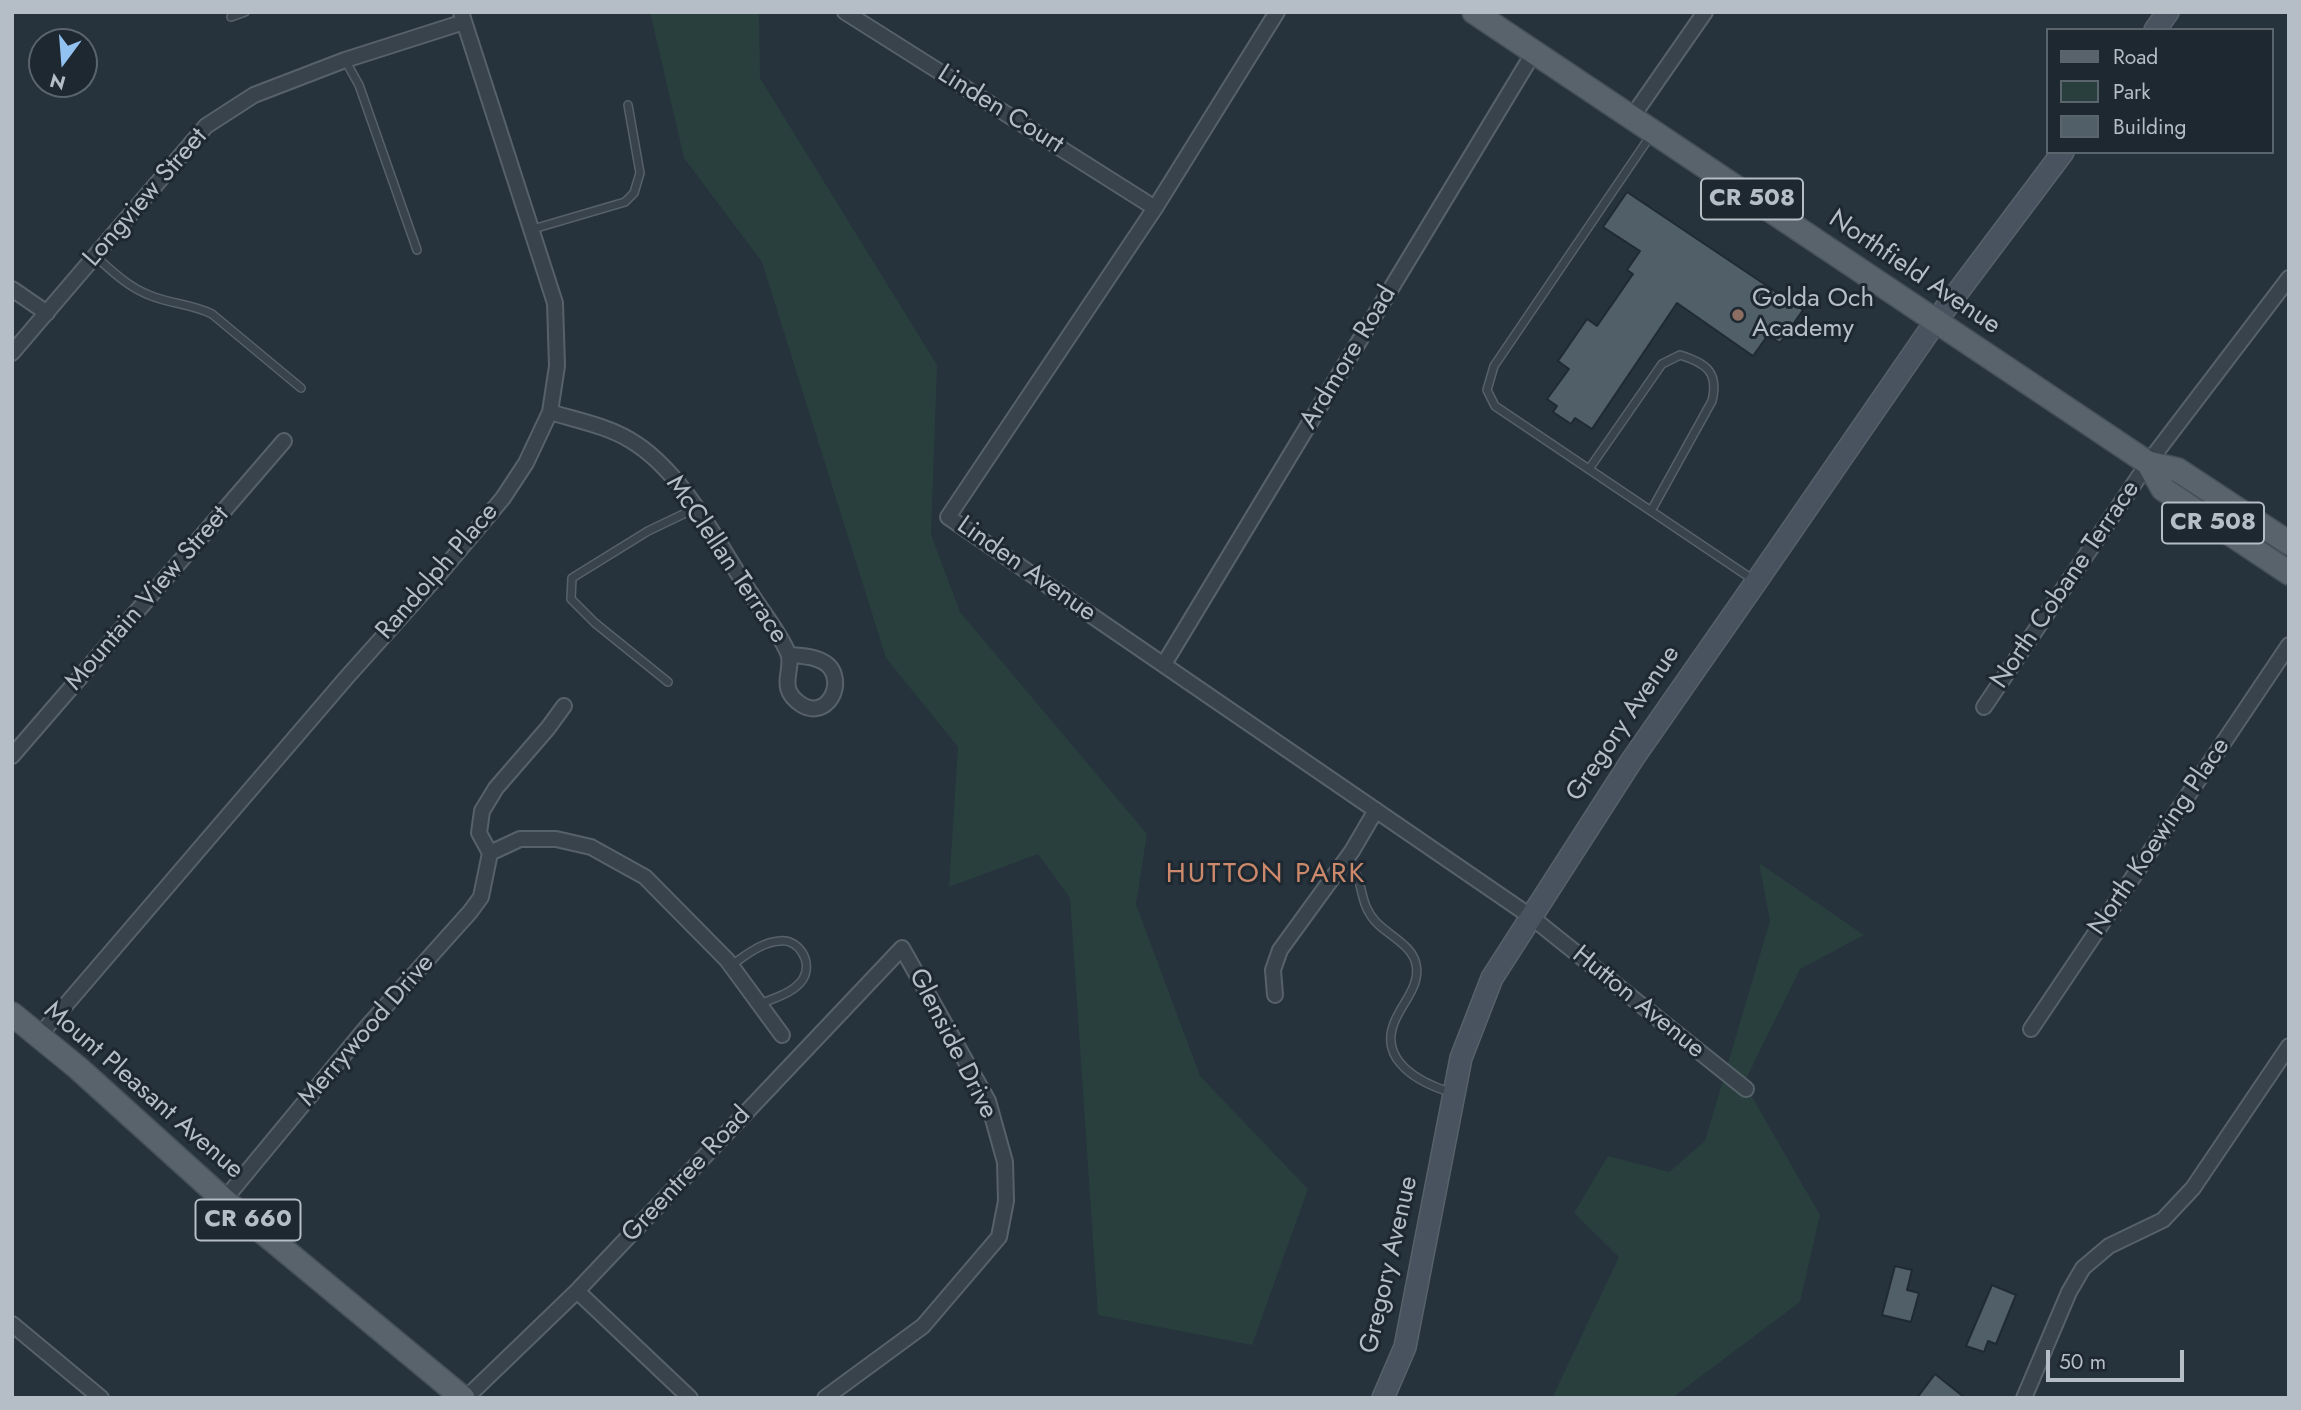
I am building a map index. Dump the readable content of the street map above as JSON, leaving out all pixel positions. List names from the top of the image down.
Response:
{
  "streets": {
    "main road": [
      "CR 508",
      "Northfield Avenue",
      "Gregory Avenue",
      "Mount Pleasant Avenue",
      "CR 660"
    ],
    "street": [
      "Linden Court",
      "Longview Street",
      "Ardmore Road",
      "McClellan Terrace",
      "Linden Avenue",
      "Randolph Place",
      "North Cobane Terrace",
      "Mountain View Street",
      "North Koewing Place",
      "Hutton Avenue",
      "Merrywood Drive",
      "Glenside Drive",
      "Greentree Road"
    ]
  },
  "crossings": [
    ["Linden Court", "Linden Avenue"],
    ["Longview Street", "Randolph Place"],
    ["Northfield Avenue", "Ardmore Road"],
    ["Northfield Avenue", "North Cobane Terrace"],
    ["Northfield Avenue", "Gregory Avenue"],
    ["Ardmore Road", "Linden Avenue"],
    ["McClellan Terrace", "Randolph Place"],
    ["Linden Avenue", "Gregory Avenue"],
    ["Linden Avenue", "Hutton Avenue"],
    ["Randolph Place", "Mount Pleasant Avenue"],
    ["Gregory Avenue", "Hutton Avenue"],
    ["Merrywood Drive", "Mount Pleasant Avenue"],
    ["Glenside Drive", "Greentree Road"],
    ["Mount Pleasant Avenue", "Greentree Road"]
  ],
  "districts": ["HUTTON PARK"],
  "places": ["Golda Och Academy"],
  "legend": ["Road", "Park", "Building"],
  "scale_bar": "50 m",
  "north": "bottom"
}
